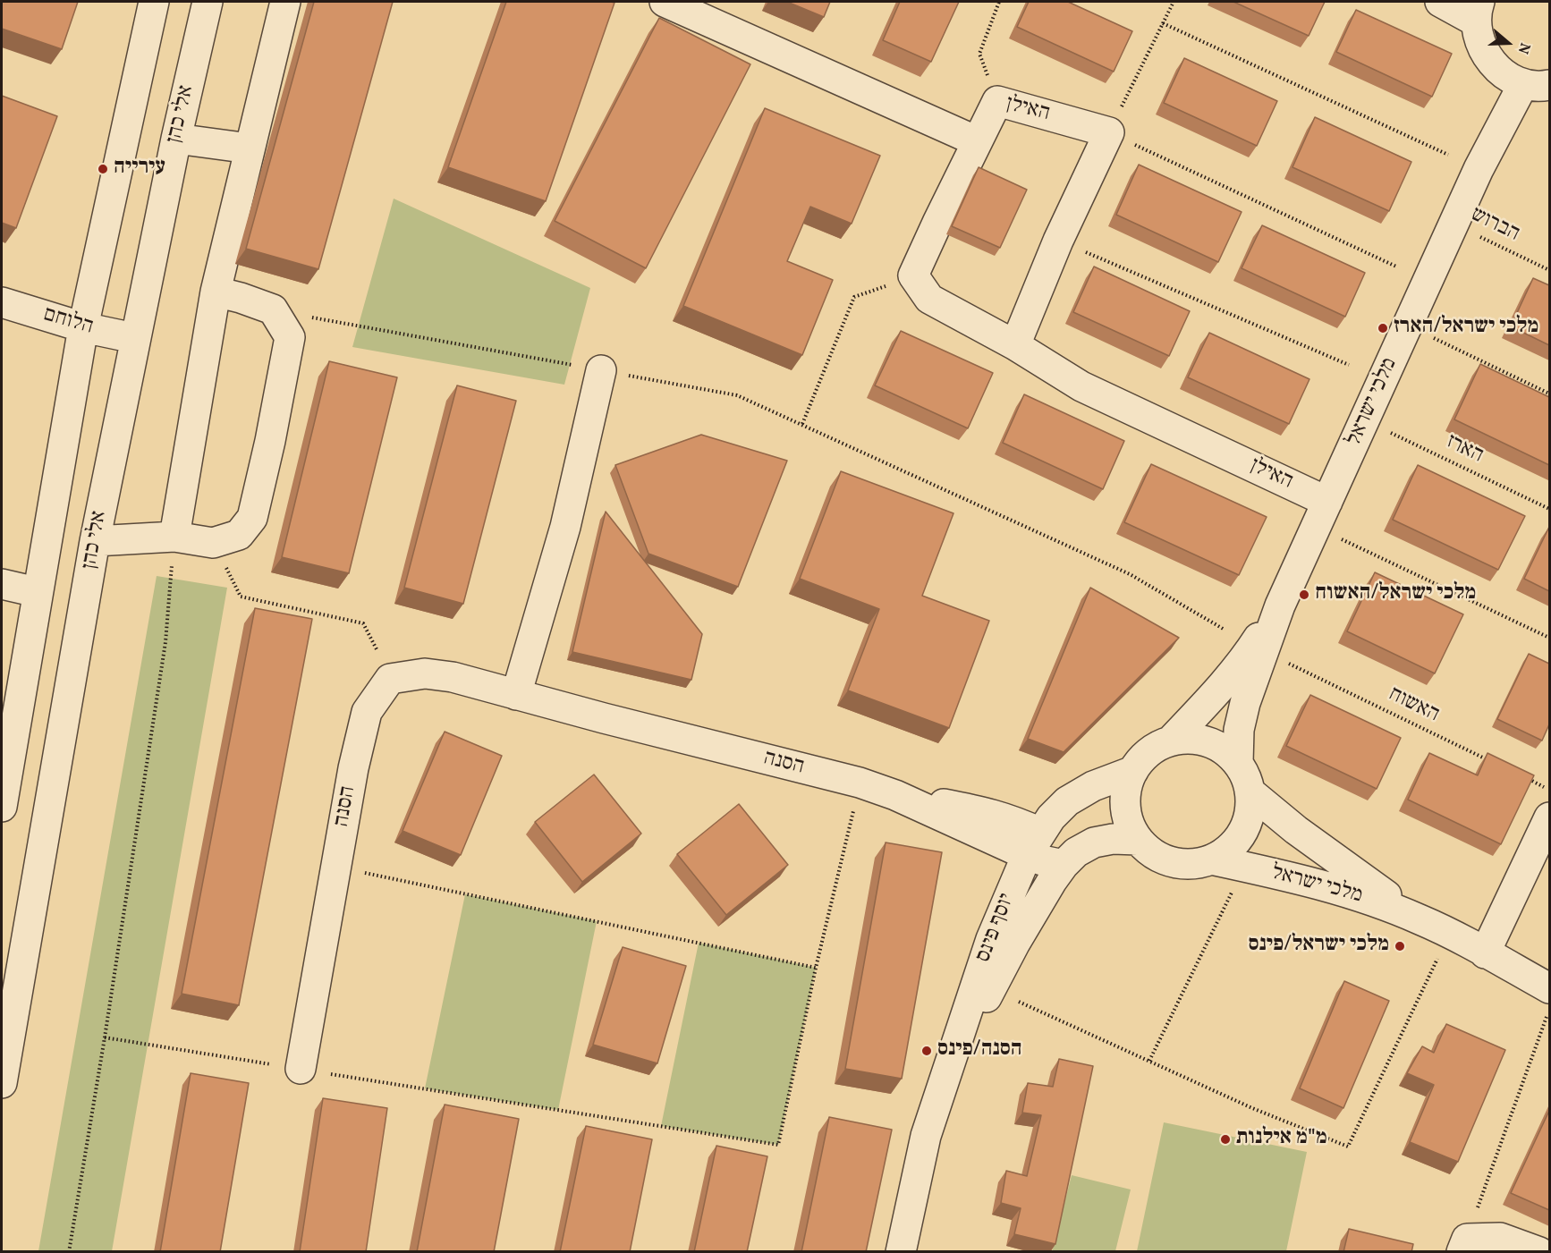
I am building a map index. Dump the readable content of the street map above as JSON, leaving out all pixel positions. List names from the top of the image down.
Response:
{
  "streets": {
    "street": [
      "האילן",
      "אלי כהן",
      "הלוחם",
      "מלכי ישראל",
      "הסנה",
      "יוסף פינס"
    ],
    "path": ["הברוש", "הארז", "האשוח"]
  },
  "crossings": [
    ["האילן", "מלכי ישראל"],
    ["אלי כהן", "הלוחם"],
    ["הברוש", "מלכי ישראל"],
    ["מלכי ישראל", "הארז"],
    ["מלכי ישראל", "האשוח"],
    ["מלכי ישראל", "יוסף פינס"],
    ["הסנה", "יוסף פינס"]
  ],
  "places": [
    "עירייה",
    "מלכי ישראל/הארז",
    "מלכי ישראל/האשוח",
    "מלכי ישראל/פינס",
    "הסנה/פינס",
    "מ\"מ אילנות"
  ],
  "north": "right"
}
